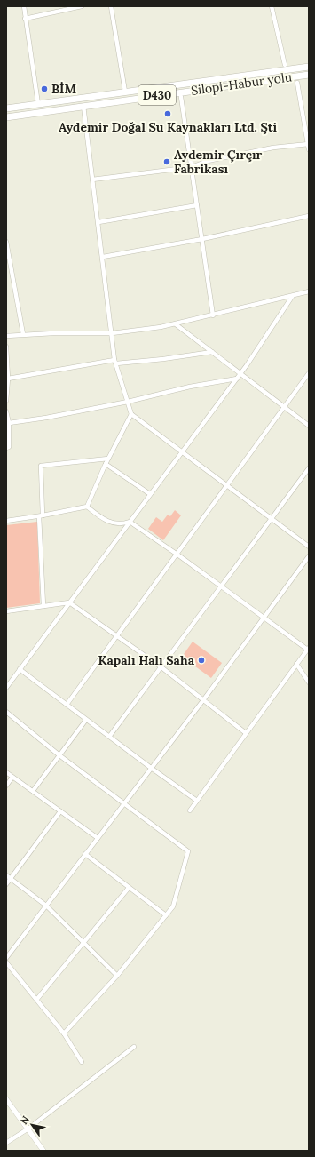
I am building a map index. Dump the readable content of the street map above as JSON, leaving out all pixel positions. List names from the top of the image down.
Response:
{
  "streets": {
    "highway": ["Silopi-Habur yolu", "D430"]
  },
  "places": [
    "BİM",
    "Aydemir Doğal Su Kaynakları Ltd. Şti",
    "Aydemir Çırçır Fabrikası",
    "Kapalı Halı Saha"
  ],
  "north": "top left"
}
